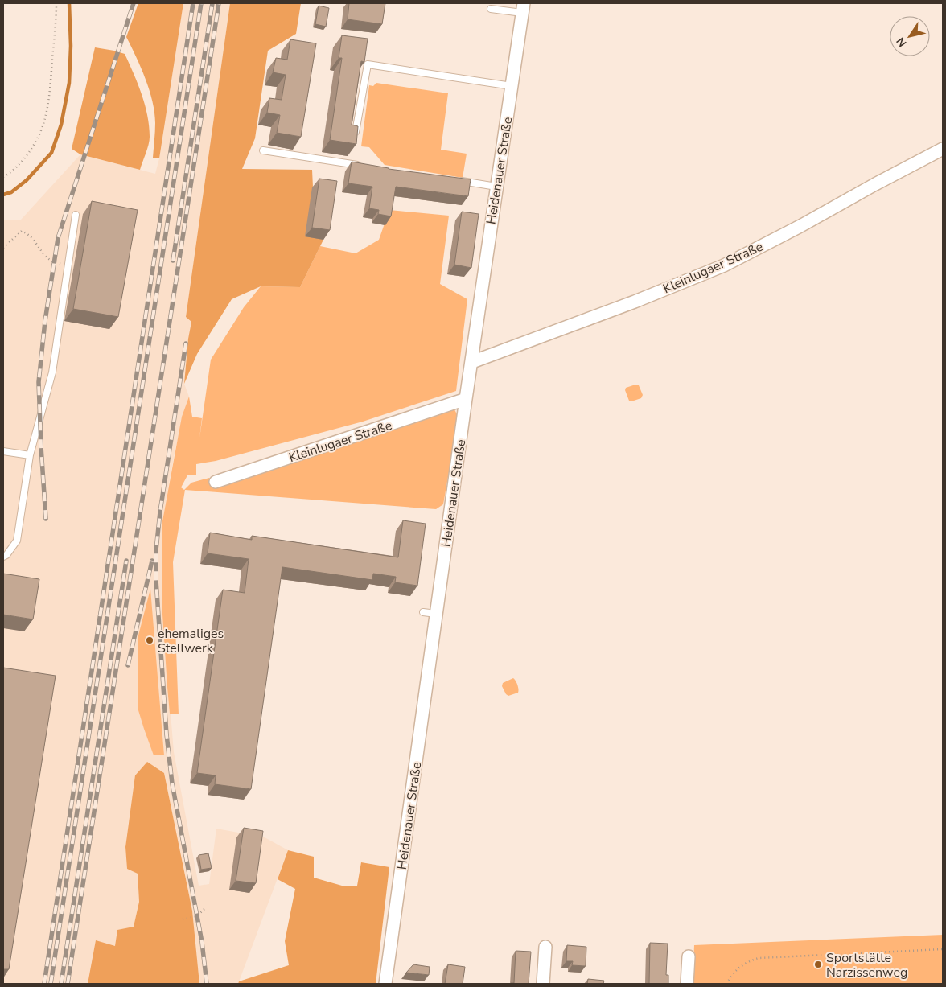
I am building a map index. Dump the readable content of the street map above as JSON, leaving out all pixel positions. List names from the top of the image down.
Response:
{
  "streets": {
    "street": ["Heidenauer Straße", "Kleinlugaer Straße"]
  },
  "crossings": [
    ["Heidenauer Straße", "Kleinlugaer Straße"]
  ],
  "places": ["ehemaliges Stellwerk", "Sportstätte Narzissenweg"],
  "north": "bottom left"
}
